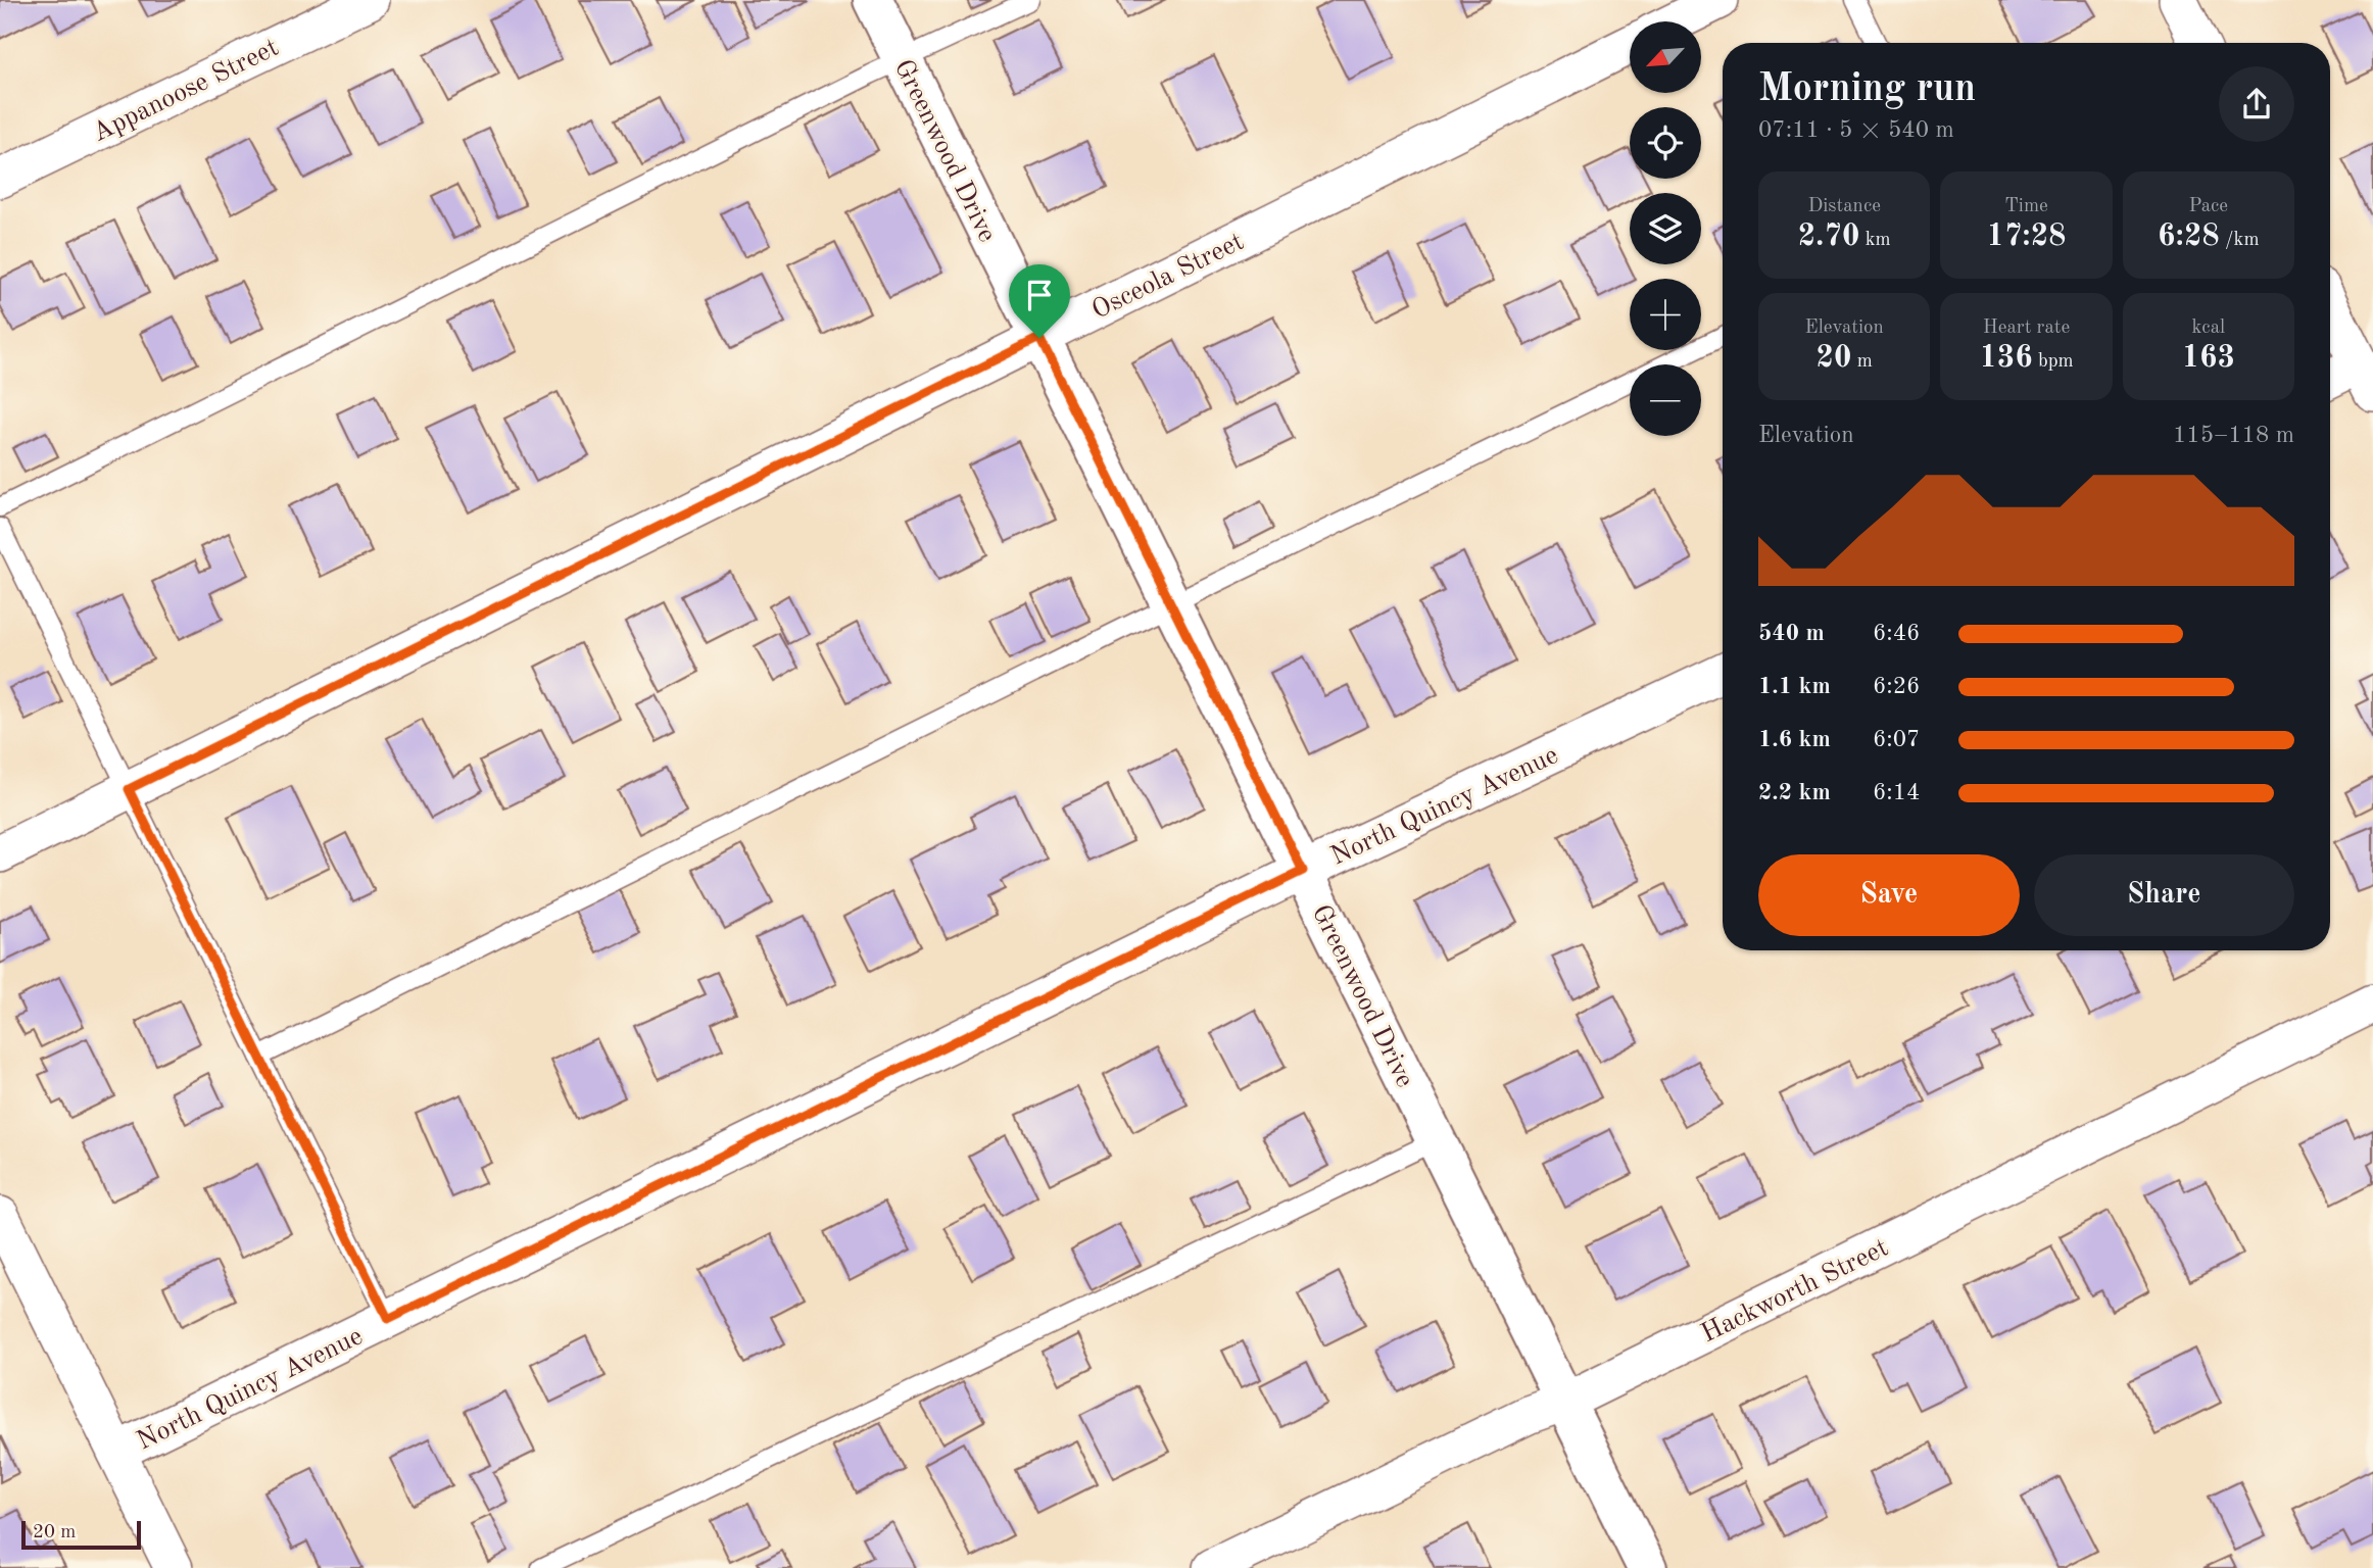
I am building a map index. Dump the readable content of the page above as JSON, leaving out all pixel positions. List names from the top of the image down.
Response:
{
  "streets": {
    "street": [
      "Appanoose Street",
      "Greenwood Drive",
      "Osceola Street",
      "North Quincy Avenue",
      "Hackworth Street"
    ]
  },
  "crossings": [
    ["Greenwood Drive", "Osceola Street"],
    ["Greenwood Drive", "North Quincy Avenue"],
    ["Greenwood Drive", "Hackworth Street"]
  ],
  "scale_bar": "20 m",
  "north": "bottom left",
  "page": {
    "map_buttons": ["+", "−"],
    "heading": ["Morning run", "07:11 · 5 × 540 m"],
    "stats": [
      ["Distance", "2.70 km"],
      ["Time", "17:28"],
      ["Pace", "6:28 /km"],
      ["Elevation", "20 m"],
      ["Heart rate", "136 bpm"],
      ["kcal", "163"]
    ],
    "chart": ["Elevation", "115–118 m"],
    "list": [
      {
        "name": "540 m",
        "note": "6:46"
      },
      {
        "name": "1.1 km",
        "note": "6:26"
      },
      {
        "name": "1.6 km",
        "note": "6:07"
      },
      {
        "name": "2.2 km",
        "note": "6:14"
      }
    ],
    "buttons": ["Save", "Share"],
    "scale": "20 m"
  }
}
